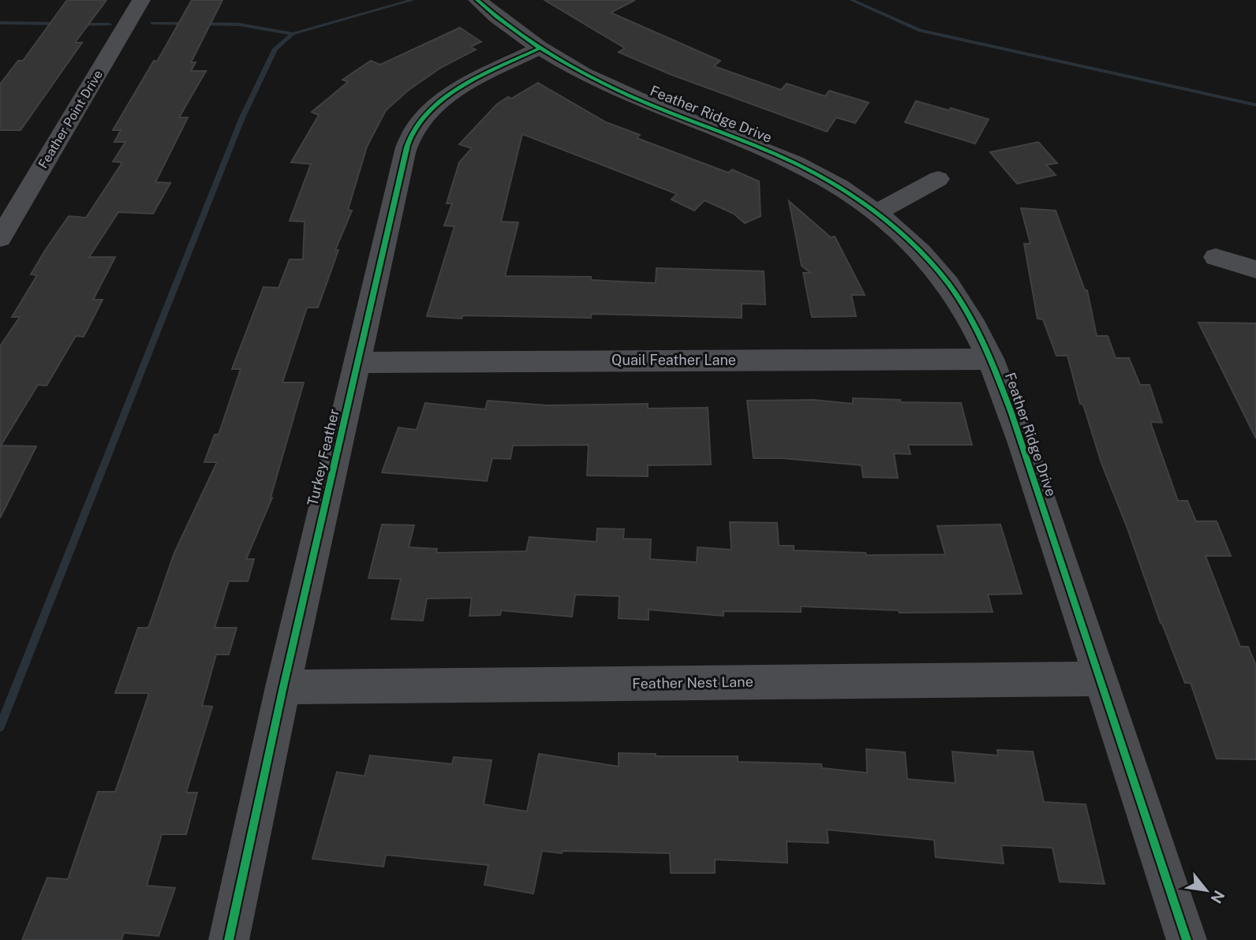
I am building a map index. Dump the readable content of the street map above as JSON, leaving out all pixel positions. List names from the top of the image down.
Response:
{
  "streets": {
    "street": [
      "Feather Ridge Drive",
      "Feather Point Drive",
      "Quail Feather Lane",
      "Turkey Feather",
      "Feather Nest Lane"
    ]
  },
  "crossings": [
    ["Feather Ridge Drive", "Quail Feather Lane"],
    ["Feather Ridge Drive", "Turkey Feather"],
    ["Feather Ridge Drive", "Feather Nest Lane"],
    ["Quail Feather Lane", "Turkey Feather"],
    ["Turkey Feather", "Feather Nest Lane"]
  ],
  "north": "bottom right"
}
